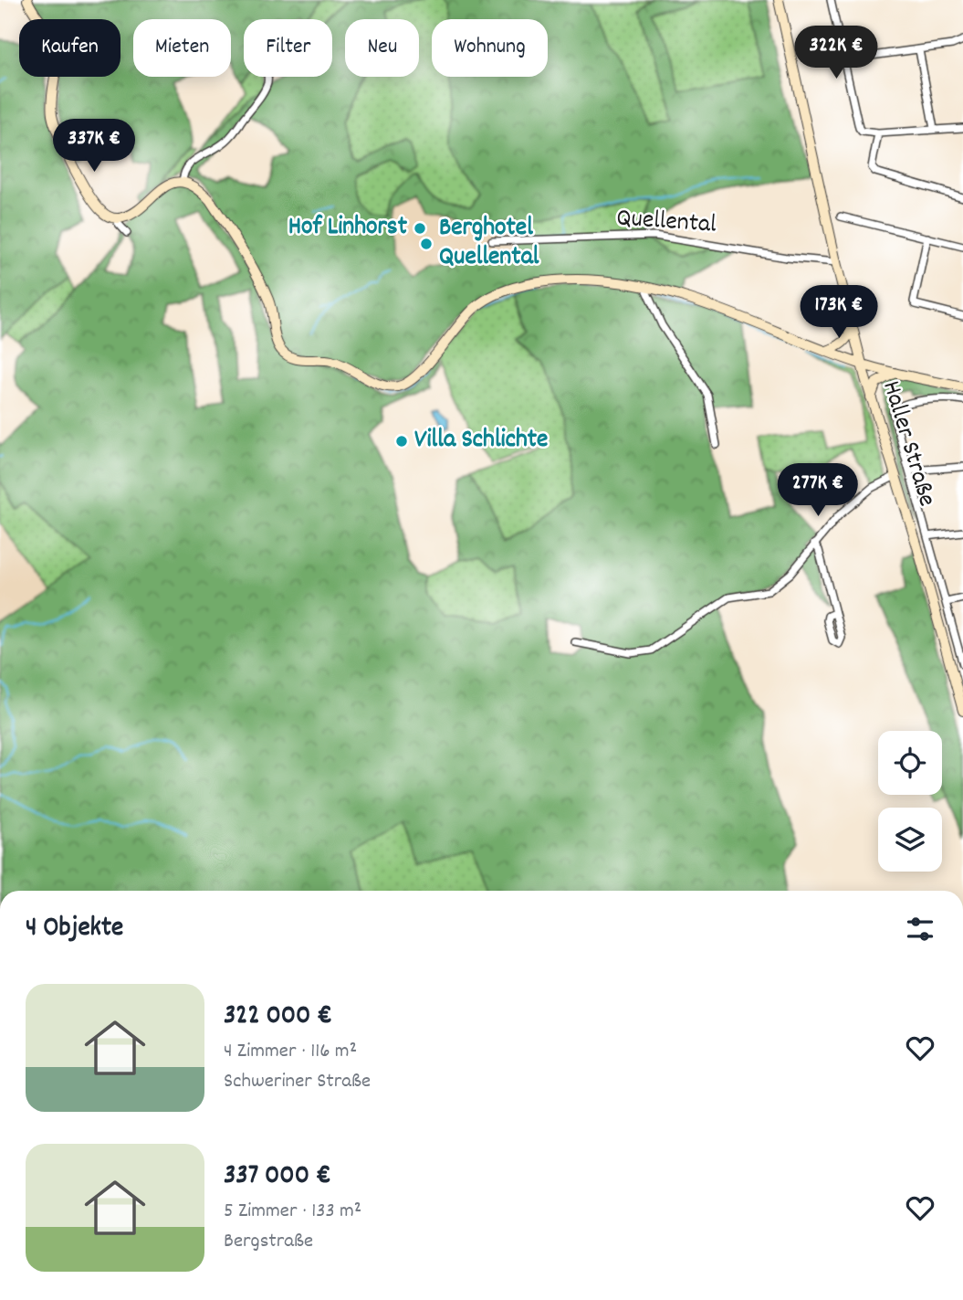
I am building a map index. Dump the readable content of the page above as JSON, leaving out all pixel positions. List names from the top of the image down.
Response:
{
  "streets": {
    "main road": ["Haller Straße"],
    "street": ["Quellental"]
  },
  "crossings": [
    ["Quellental", "Haller Straße"]
  ],
  "places": ["Hof Linhorst", "Berghotel Quellental", "Villa Schlichte"],
  "page": {
    "chip": [
      "Kaufen",
      "Mieten",
      "Filter",
      "Neu",
      "Wohnung"
    ],
    "price": [
      "322K €",
      "337K €",
      "173K €",
      "277K €"
    ],
    "heading": "4 Objekte",
    "list": [
      {
        "name": "322 000 €",
        "note": "4 Zimmer · 116 m² · Schweriner Straße"
      },
      {
        "name": "337 000 €",
        "note": "5 Zimmer · 133 m² · Bergstraße"
      }
    ]
  }
}
